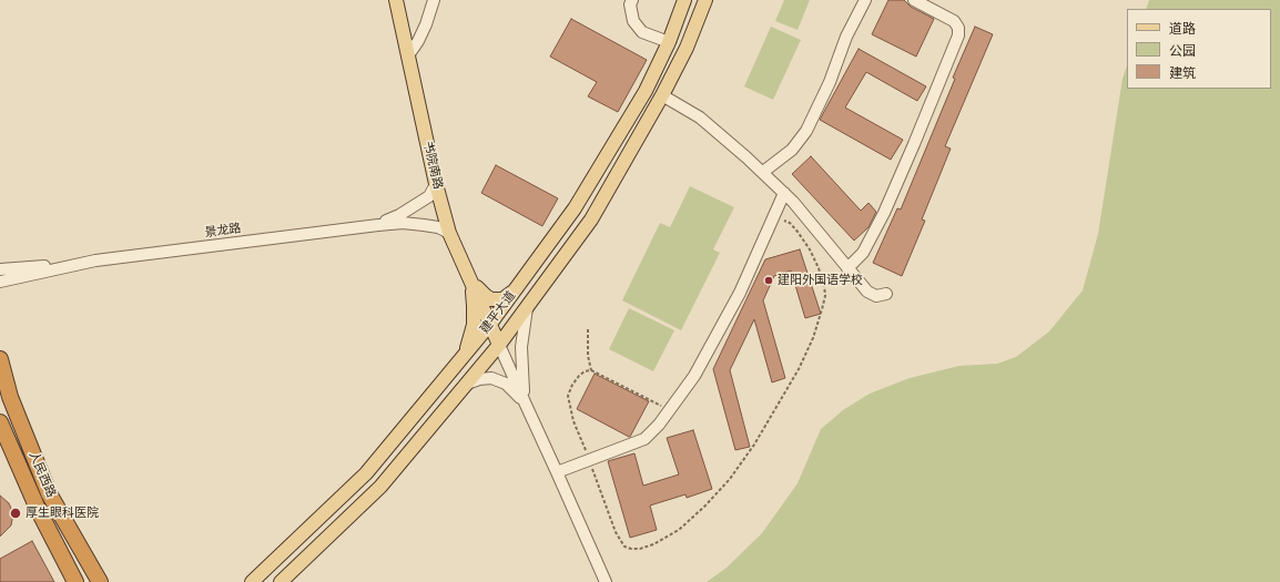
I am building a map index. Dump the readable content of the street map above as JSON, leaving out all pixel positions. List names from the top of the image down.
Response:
{
  "streets": {
    "highway": ["人民西路"],
    "main road": ["书院南路", "建平大道"],
    "street": ["景龙路"]
  },
  "crossings": [
    ["书院南路", "景龙路"],
    ["书院南路", "建平大道"]
  ],
  "places": ["建阳外国语学校", "厚生眼科医院"],
  "legend": ["道路", "公园", "建筑"]
}
